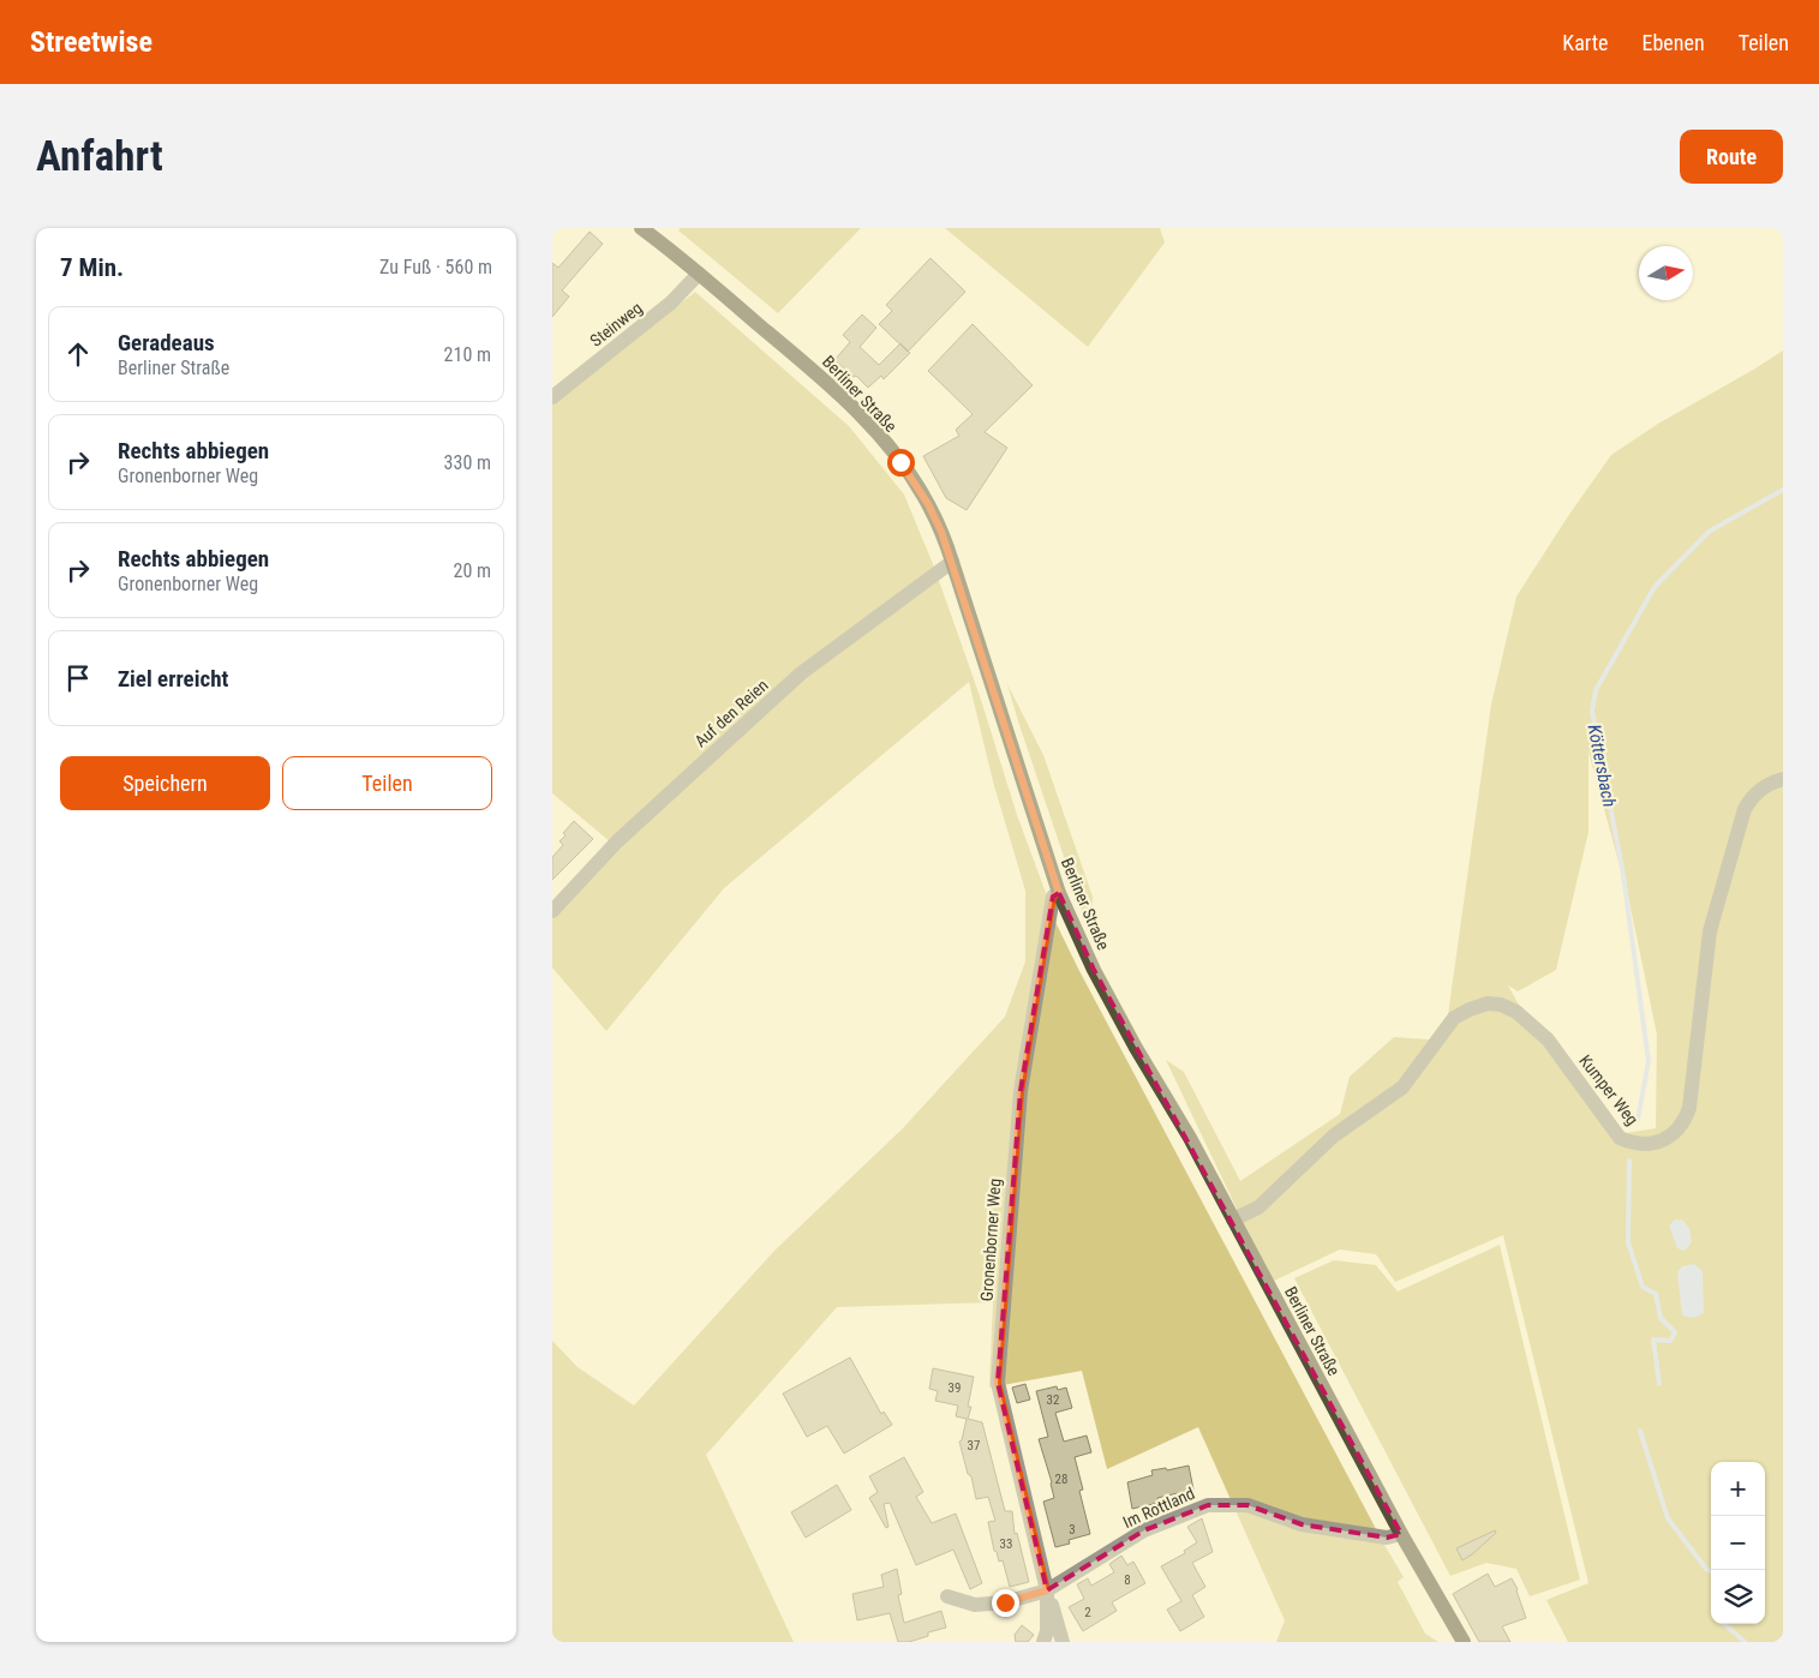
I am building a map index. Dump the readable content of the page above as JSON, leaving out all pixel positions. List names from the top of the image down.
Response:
{
  "streets": {
    "main road": ["Berliner Straße"],
    "street": [
      "Steinweg",
      "Auf den Reien",
      "Kumper Weg",
      "Gronenborner Weg",
      "Im Rottland"
    ]
  },
  "crossings": [
    ["Steinweg", "Berliner Straße"],
    ["Berliner Straße", "Auf den Reien"],
    ["Berliner Straße", "Kumper Weg"],
    ["Berliner Straße", "Gronenborner Weg"],
    ["Berliner Straße", "Im Rottland"],
    ["Gronenborner Weg", "Im Rottland"]
  ],
  "water": ["Köttersbach"],
  "house_numbers": [
    "39",
    "32",
    "37",
    "28",
    "3",
    "33",
    "8",
    "2"
  ],
  "north": "right",
  "page": {
    "header": "Streetwise",
    "nav": ["Karte", "Ebenen", "Teilen"],
    "buttons": [
      "Route",
      ["Speichern", "Teilen"]
    ],
    "title": "Anfahrt",
    "heading": ["7 Min.", "Zu Fuß · 560 m"],
    "list": [
      ["Geradeaus", "Berliner Straße", "210 m"],
      ["Rechts abbiegen", "Gronenborner Weg", "330 m"],
      ["Rechts abbiegen", "Gronenborner Weg", "20 m"],
      "Ziel erreicht"
    ],
    "map_buttons": ["+", "−"]
  }
}
